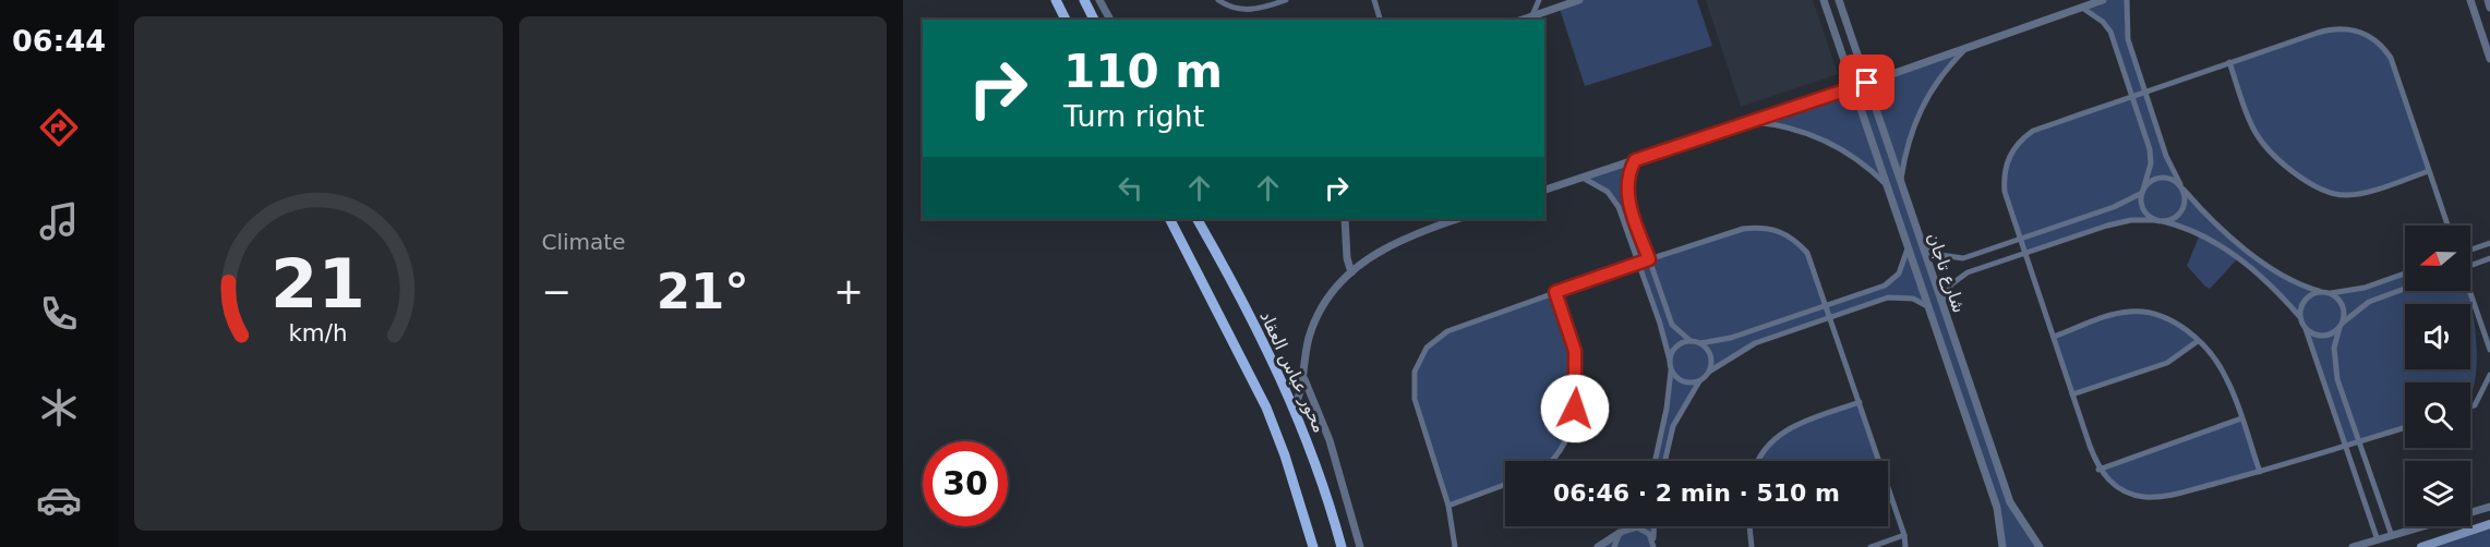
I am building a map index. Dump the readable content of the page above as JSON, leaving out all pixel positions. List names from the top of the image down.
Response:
{
  "streets": {
    "main road": ["محور عباس العقاد"],
    "street": ["شارع تاجان"]
  },
  "north": "left",
  "page": {
    "tabs": "06:44",
    "tile": "Climate",
    "turn": ["110 m", "Turn right"],
    "heat": ["−", "21°", "+"],
    "limit": "30",
    "trip": "06:46 · 2 min · 510 m",
    "gauge": ["21", "km/h"]
  }
}
